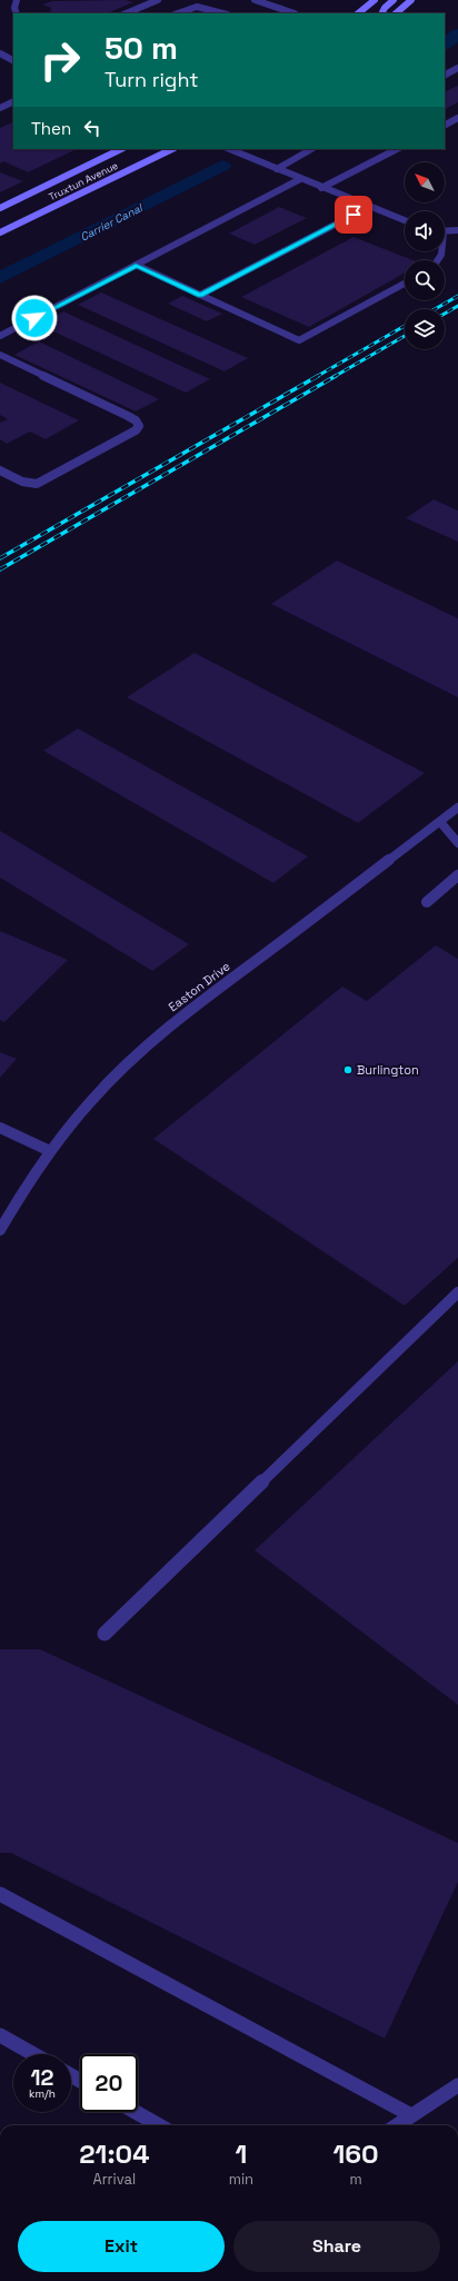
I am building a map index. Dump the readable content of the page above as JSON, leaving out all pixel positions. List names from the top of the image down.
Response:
{
  "streets": {
    "main road": ["Truxtun Avenue"],
    "street": ["Easton Drive"]
  },
  "water": ["Carrier Canal"],
  "places": ["Burlington"],
  "north": "top left",
  "page": {
    "turn": ["50 m", "Turn right"],
    "then": "Then",
    "speed": "12 km/h",
    "limit": "20",
    "eta": [
      "21:04",
      "Arrival",
      "1",
      "min",
      "160",
      "m"
    ],
    "buttons": ["Exit", "Share"]
  }
}
